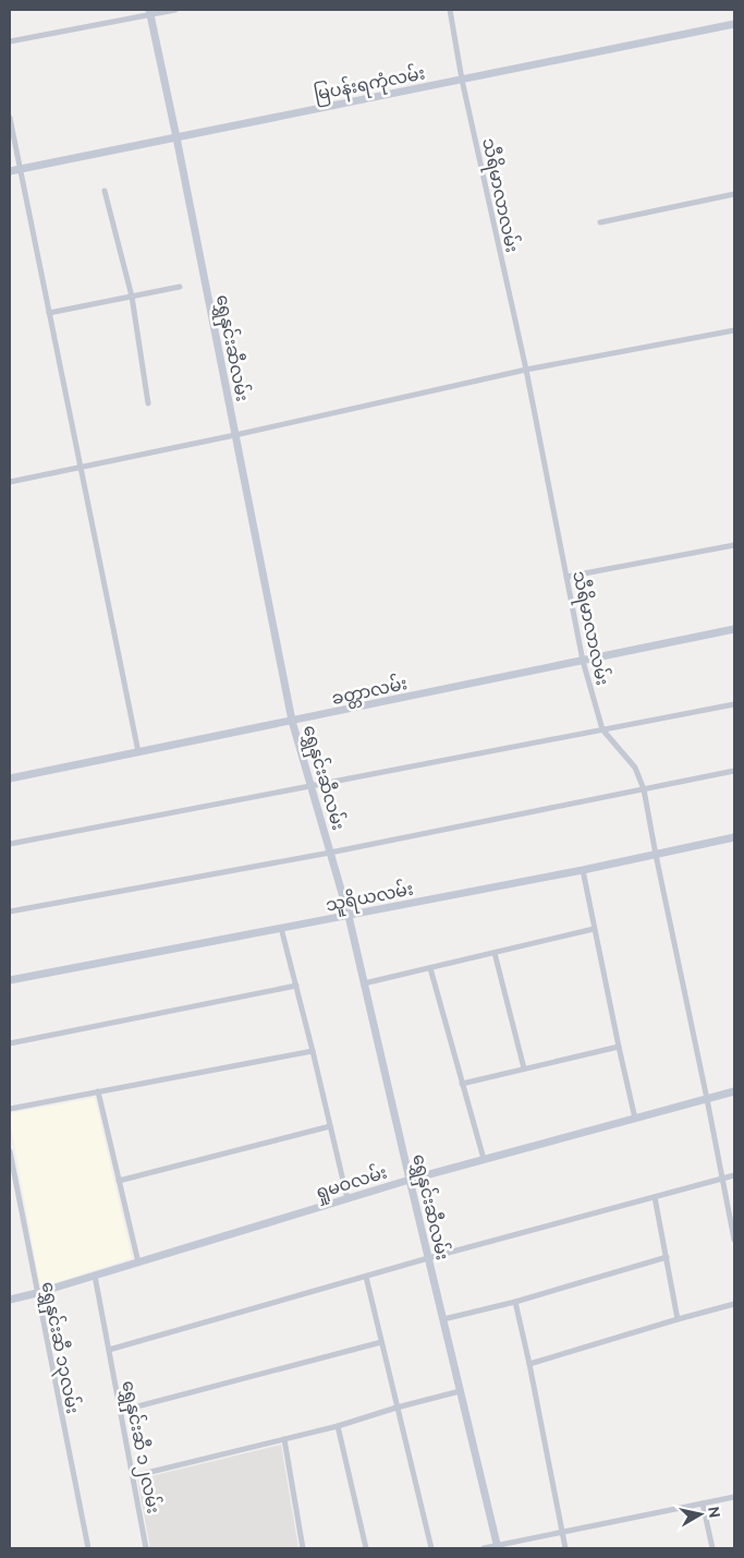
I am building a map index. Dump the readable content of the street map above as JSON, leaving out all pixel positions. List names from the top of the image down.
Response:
{
  "streets": {
    "street": [
      "မြပန်းရကုံလမ်း",
      "သီရိမာလာလမ်း",
      "ရွှေနှင်းဆီလမ်း",
      "ခတ္တာလမ်း",
      "သူရိယလမ်း",
      "ရှုမဝလမ်း",
      "ရွှေနှင်းဆီ ၁၃လမ်း",
      "ရွှေနှင်းဆီ ၁၂လမ်း"
    ]
  },
  "crossings": [
    ["မြပန်းရကုံလမ်း", "သီရိမာလာလမ်း"],
    ["မြပန်းရကုံလမ်း", "ရွှေနှင်းဆီလမ်း"],
    ["သီရိမာလာလမ်း", "ခတ္တာလမ်း"],
    ["သီရိမာလာလမ်း", "သူရိယလမ်း"],
    ["သီရိမာလာလမ်း", "ရှုမဝလမ်း"],
    ["ရွှေနှင်းဆီလမ်း", "ခတ္တာလမ်း"],
    ["ရွှေနှင်းဆီလမ်း", "သူရိယလမ်း"],
    ["ရွှေနှင်းဆီလမ်း", "ရှုမဝလမ်း"],
    ["ရှုမဝလမ်း", "ရွှေနှင်းဆီ ၁၃လမ်း"],
    ["ရှုမဝလမ်း", "ရွှေနှင်းဆီ ၁၂လမ်း"]
  ],
  "north": "right"
}
